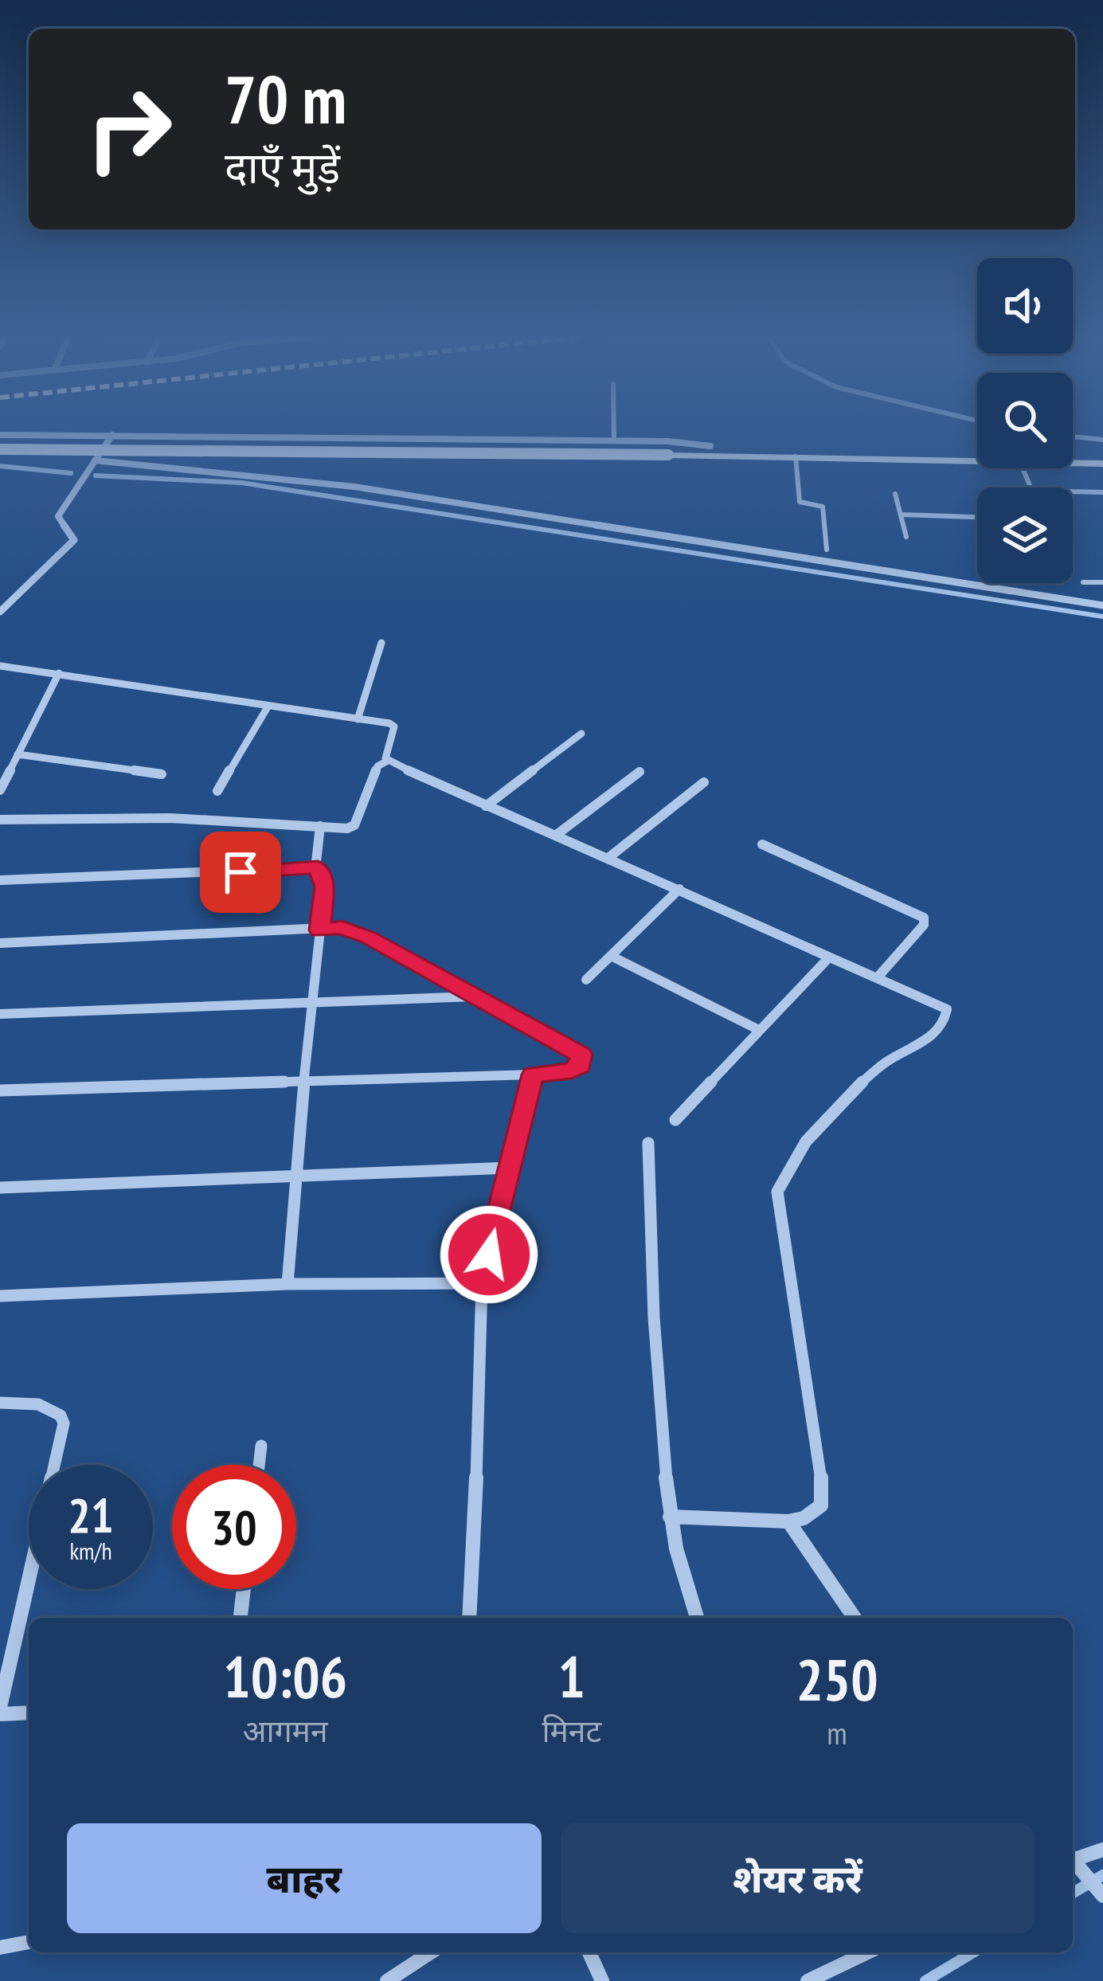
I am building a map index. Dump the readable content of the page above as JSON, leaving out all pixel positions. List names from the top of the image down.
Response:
{
  "page": {
    "turn": ["70 m", "दाएँ मुड़ें"],
    "speed": "21 km/h",
    "limit": "30",
    "eta": [
      "10:06",
      "आगमन",
      "1",
      "मिनट",
      "250",
      "m"
    ],
    "buttons": ["बाहर", "शेयर करें"]
  }
}
